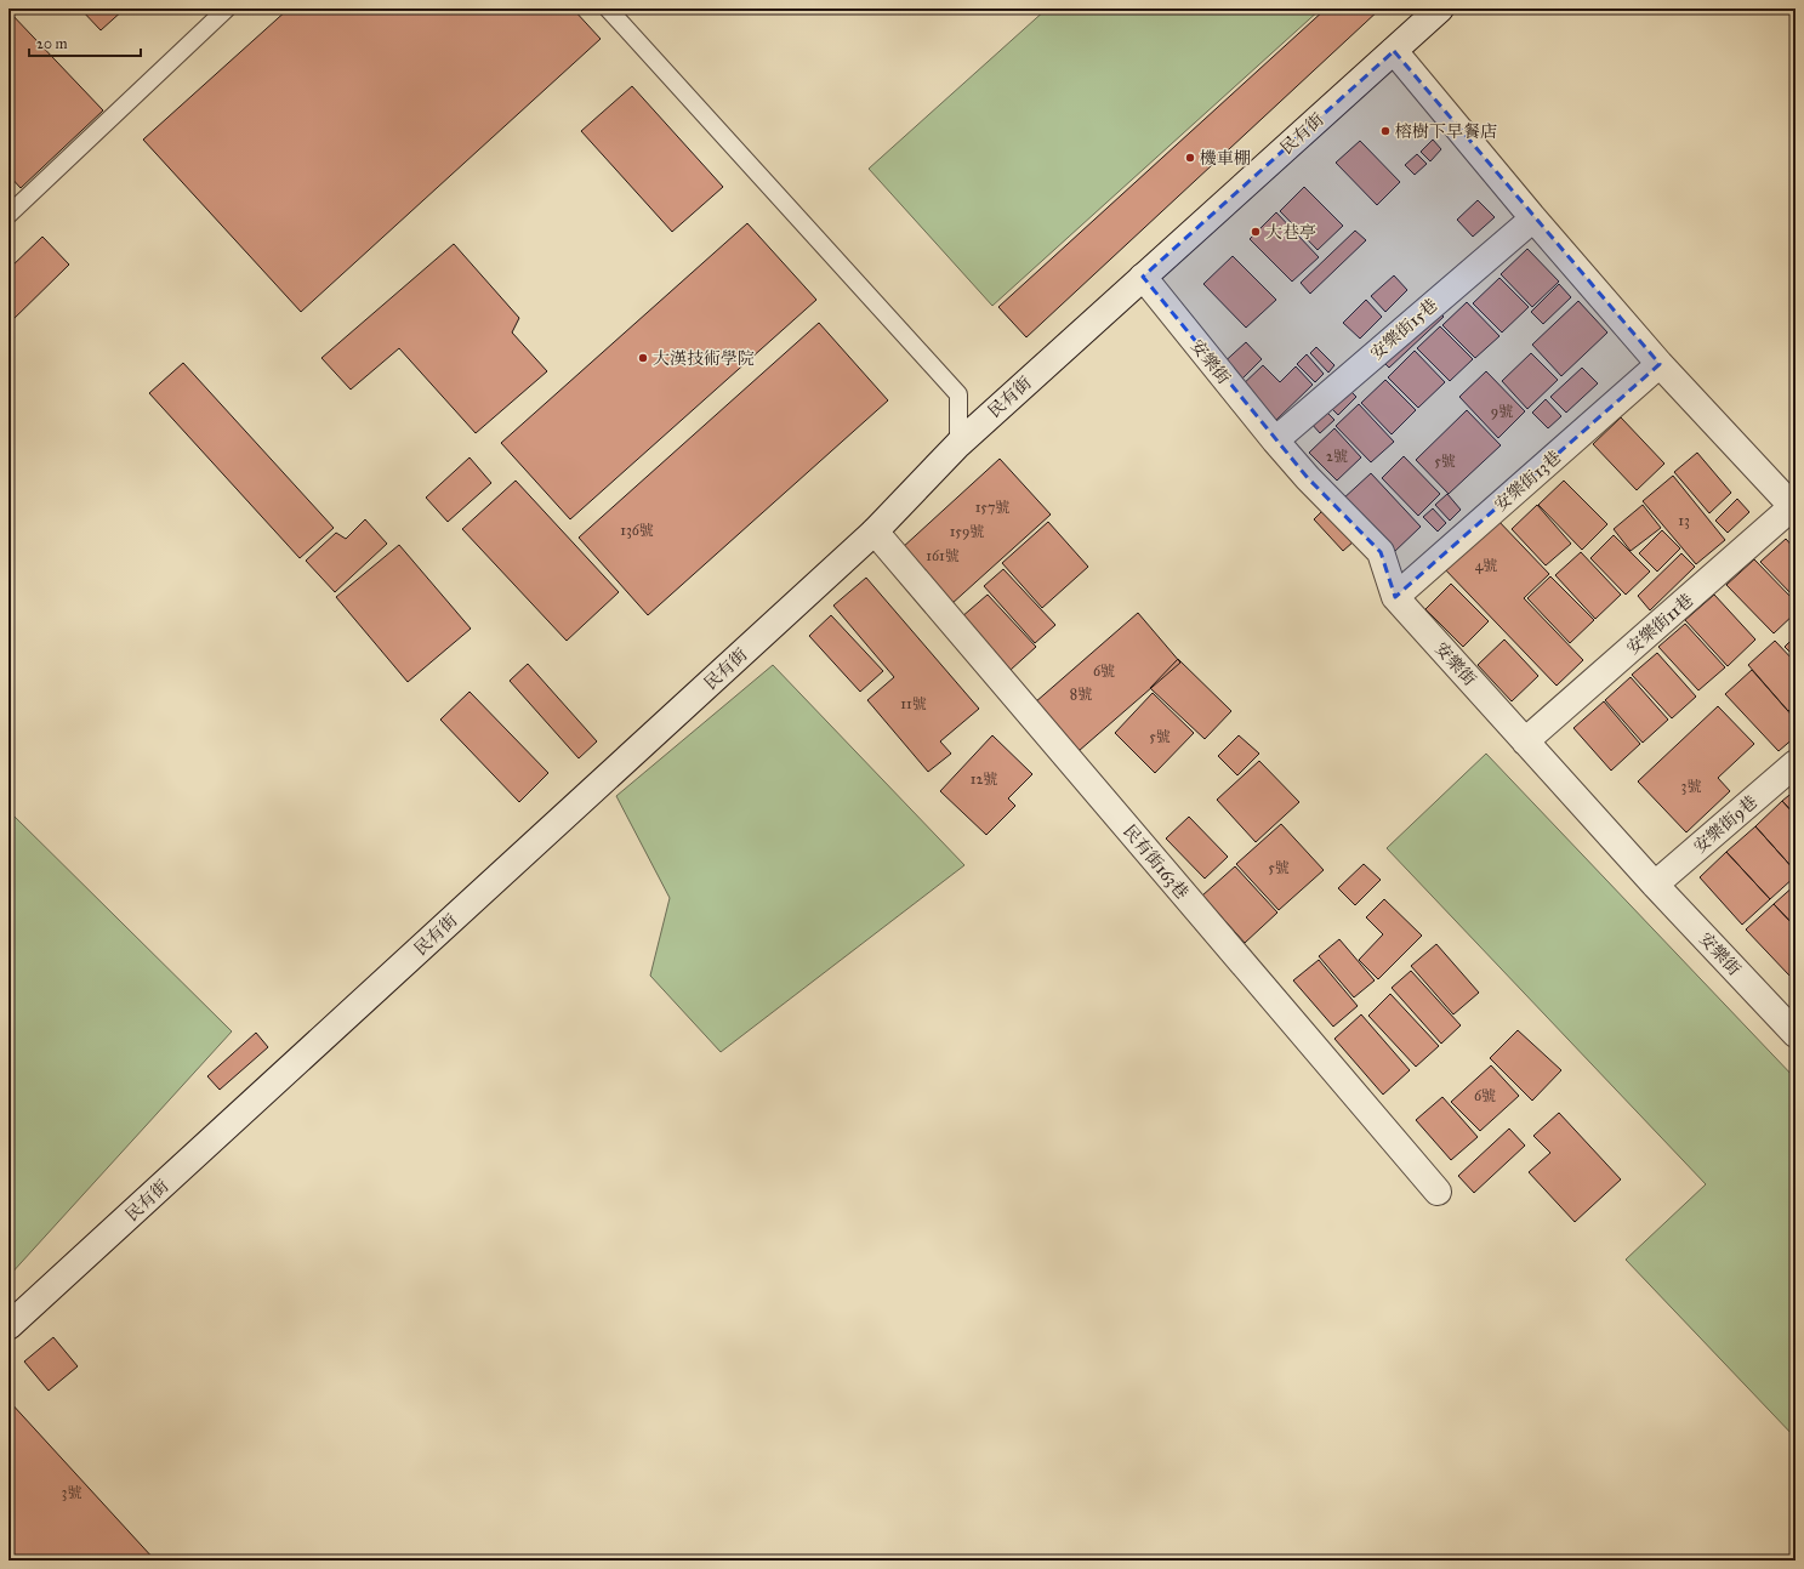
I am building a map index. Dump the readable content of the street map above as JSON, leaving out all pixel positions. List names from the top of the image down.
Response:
{
  "streets": {
    "street": [
      "民有街",
      "安樂街15巷",
      "安樂街",
      "安樂街13巷",
      "安樂街11巷",
      "安樂街9巷",
      "民有街163巷"
    ]
  },
  "crossings": [
    ["民有街", "安樂街"],
    ["民有街", "民有街163巷"],
    ["安樂街15巷", "安樂街"],
    ["安樂街", "安樂街13巷"],
    ["安樂街", "安樂街11巷"],
    ["安樂街", "安樂街9巷"]
  ],
  "places": [
    "榕樹下早餐店",
    "機車棚",
    "大巷亭",
    "大漢技術學院"
  ],
  "house_numbers": [
    "9號",
    "2號",
    "5號",
    "157號",
    "13",
    "136號",
    "159號",
    "161號",
    "4號",
    "6號",
    "8號",
    "11號",
    "5號",
    "12號",
    "3號",
    "5號",
    "6號",
    "3號"
  ],
  "scale_bar": "20 m"
}
